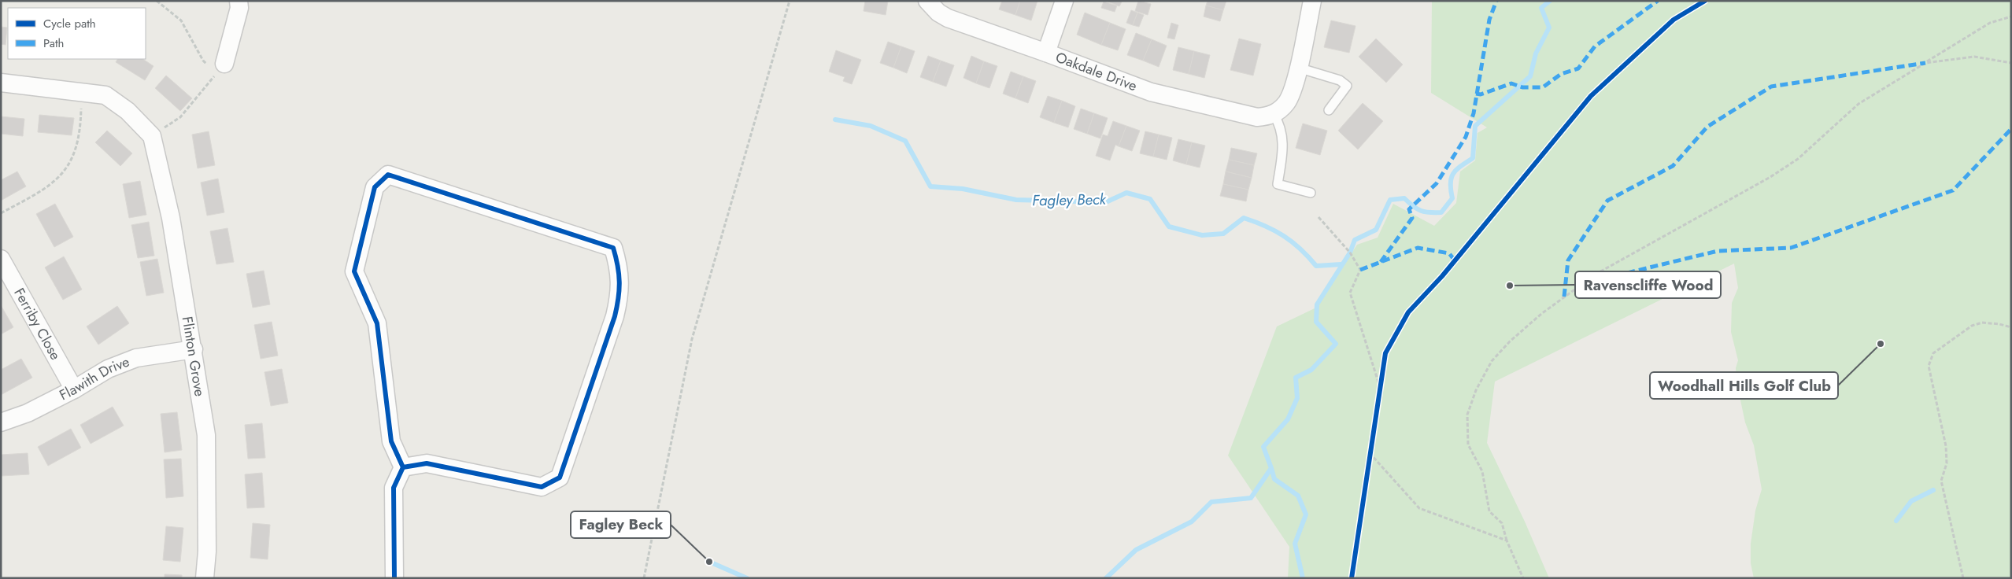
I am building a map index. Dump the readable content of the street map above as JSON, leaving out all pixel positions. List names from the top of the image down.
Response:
{
  "streets": {
    "street": [
      "Oakdale Drive",
      "Ferriby Close",
      "Flinton Grove",
      "Flawith Drive"
    ]
  },
  "crossings": [
    ["Ferriby Close", "Flawith Drive"],
    ["Flinton Grove", "Flawith Drive"]
  ],
  "water": ["Fagley Beck"],
  "places": ["Ravenscliffe Wood", "Woodhall Hills Golf Club", "Fagley Beck"],
  "legend": ["Cycle path", "Path"]
}
